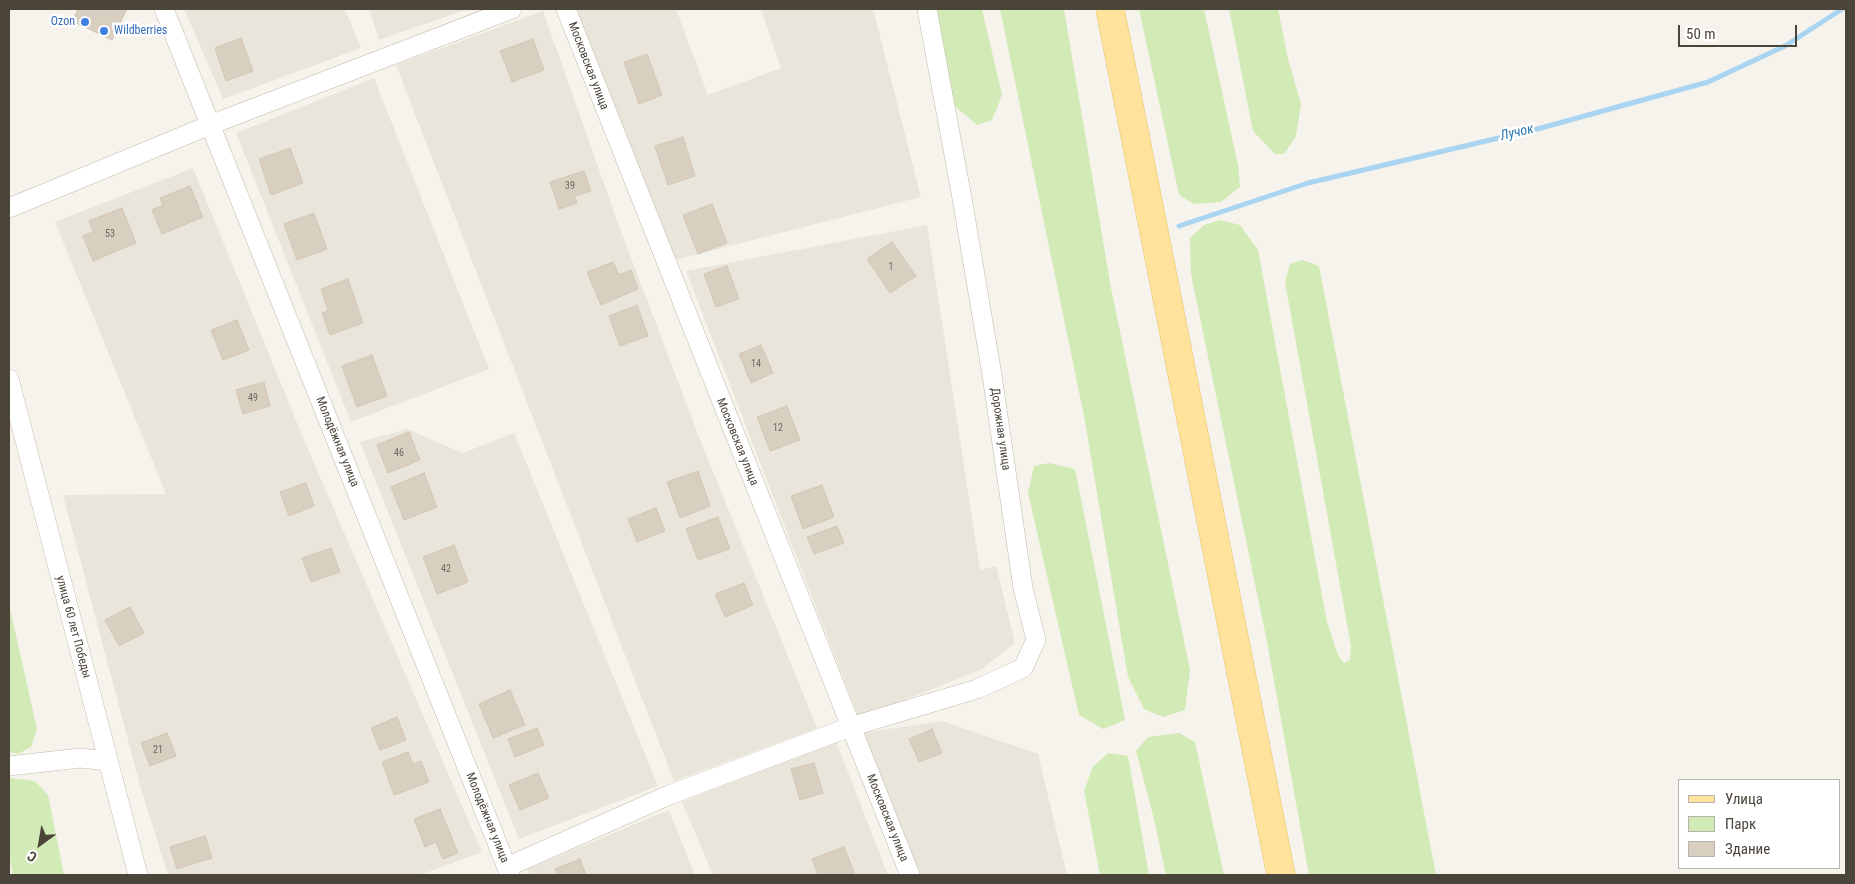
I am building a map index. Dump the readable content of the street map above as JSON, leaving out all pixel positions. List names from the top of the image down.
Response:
{
  "streets": {
    "street": [
      "Московская улица",
      "Дорожная улица",
      "Молодёжная улица",
      "улица 60 лет Победы"
    ]
  },
  "crossings": [
    ["Московская улица", "Дорожная улица"],
    ["Дорожная улица", "Молодёжная улица"]
  ],
  "water": ["Лучок"],
  "places": ["Ozon", "Wildberries"],
  "house_numbers": [
    "39",
    "53",
    "1",
    "14",
    "49",
    "12",
    "46",
    "42",
    "21"
  ],
  "legend": ["Улица", "Парк", "Здание"],
  "scale_bar": "50 m",
  "north": "bottom left"
}
